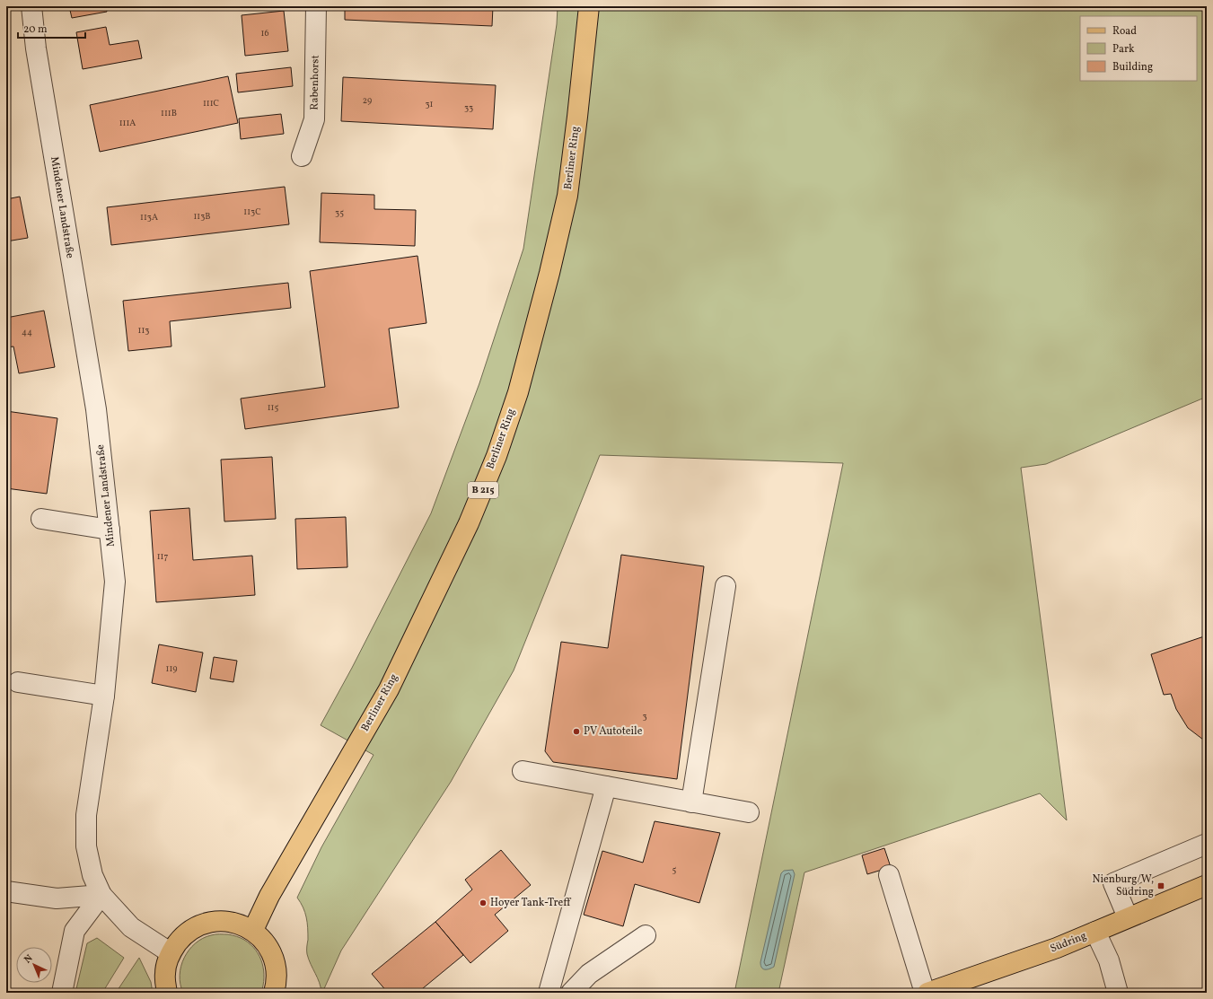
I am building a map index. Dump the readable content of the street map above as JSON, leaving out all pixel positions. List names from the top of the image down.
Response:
{
  "streets": {
    "main road": ["Berliner Ring", "B 215", "Südring"],
    "street": ["Rabenhorst", "Mindener Landstraße"]
  },
  "places": {
    "other": ["PV Autoteile", "Hoyer Tank-Treff"],
    "transit": ["Nienburg/W, Südring"]
  },
  "house_numbers": [
    "16",
    "29",
    "111C",
    "31",
    "33",
    "111B",
    "111A",
    "113C",
    "35",
    "113B",
    "113A",
    "113",
    "44",
    "115",
    "117",
    "119",
    "3",
    "5"
  ],
  "legend": ["Road", "Park", "Building"],
  "scale_bar": "20 m",
  "north": "top left"
}
